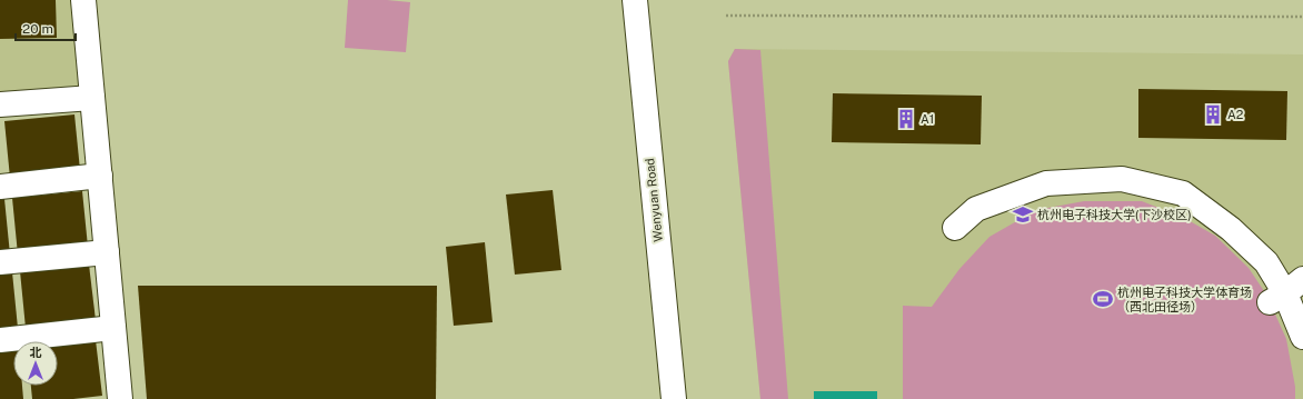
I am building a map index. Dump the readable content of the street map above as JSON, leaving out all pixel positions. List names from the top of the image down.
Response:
{
  "streets": {
    "street": ["Wenyuan Road"]
  },
  "places": {
    "building": ["A2", "A1"],
    "school or university": ["杭州电子科技大学(下沙校区)"],
    "sports": ["杭州电子科技大学体育场 （西北田径场）"]
  },
  "scale_bar": "20 m",
  "north": "top"
}
